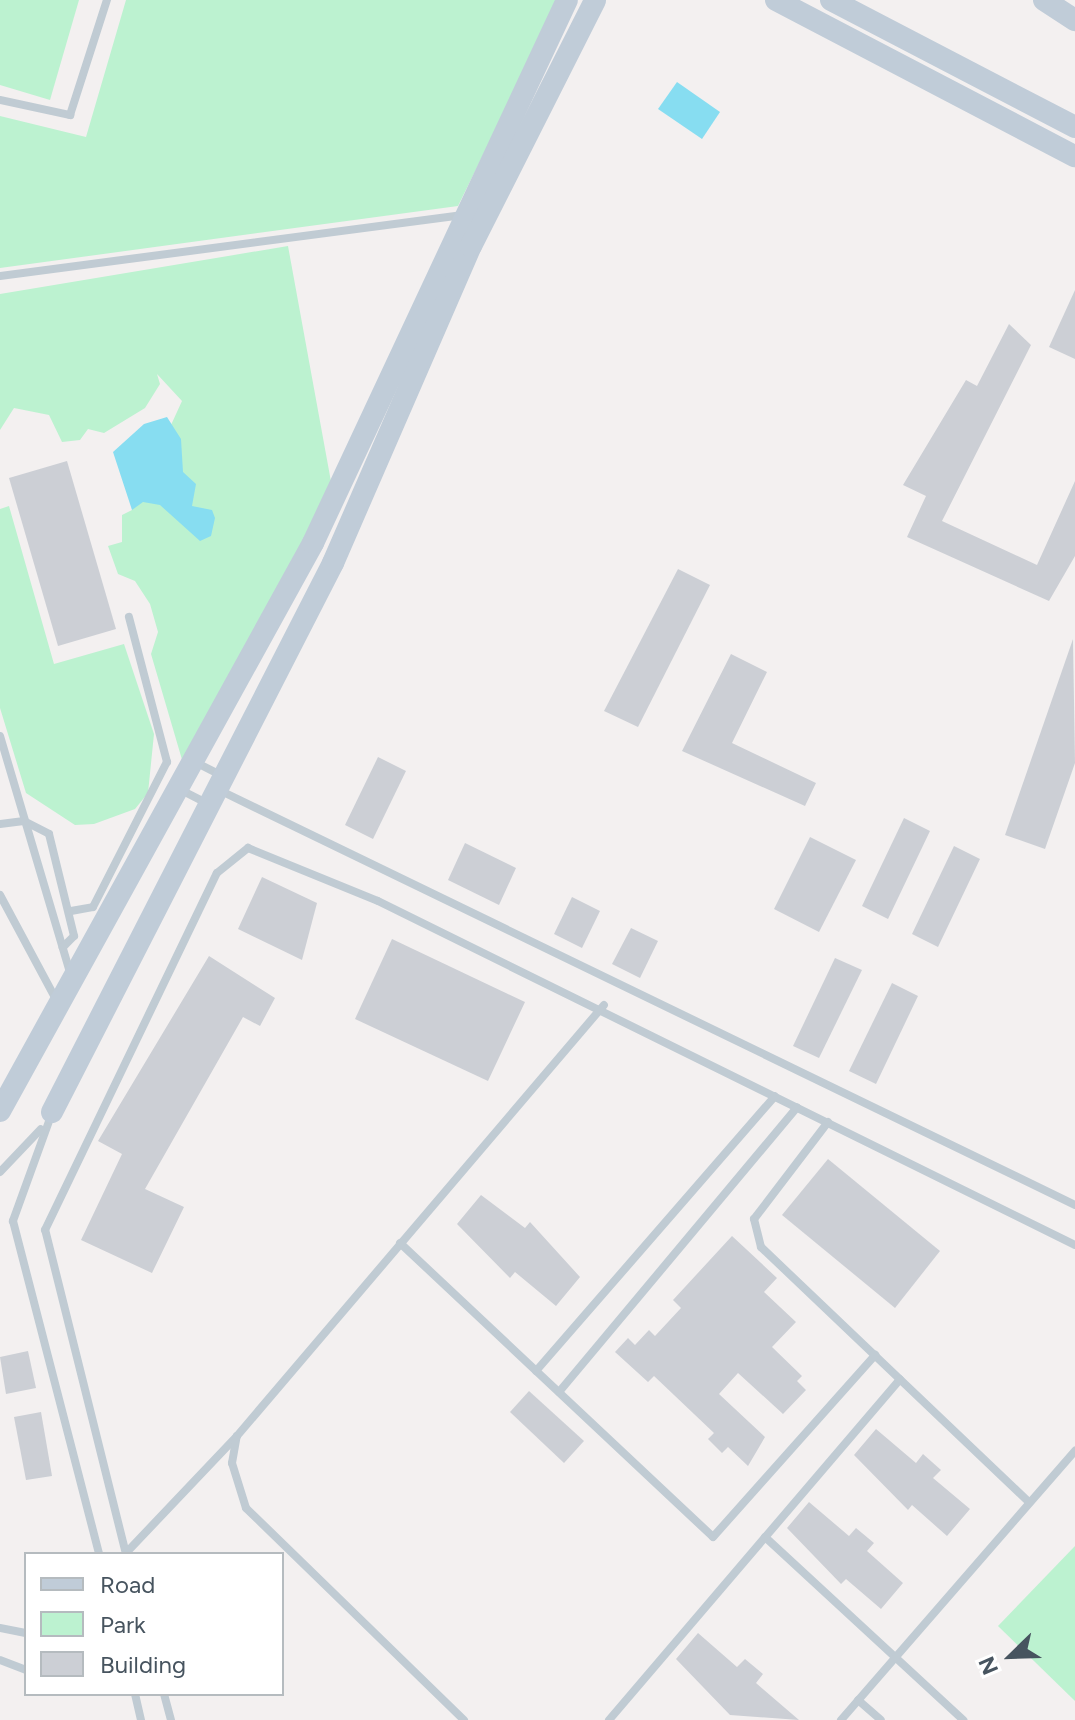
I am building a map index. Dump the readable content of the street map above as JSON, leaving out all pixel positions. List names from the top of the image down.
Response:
{
  "legend": ["Road", "Park", "Building"],
  "north": "bottom left"
}
